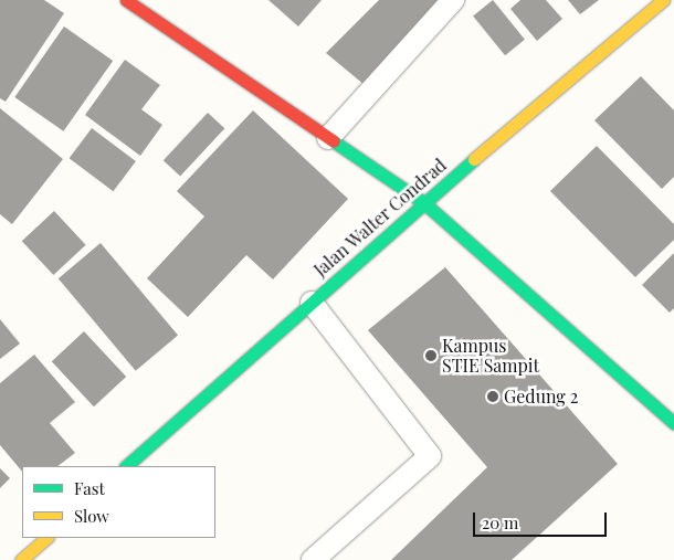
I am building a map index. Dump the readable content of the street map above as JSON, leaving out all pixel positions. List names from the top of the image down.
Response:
{
  "streets": {
    "street": ["Jalan Walter Condrad"]
  },
  "places": ["Kampus STIE Sampit", "Gedung 2"],
  "legend": ["Fast", "Slow"],
  "scale_bar": "20 m"
}
